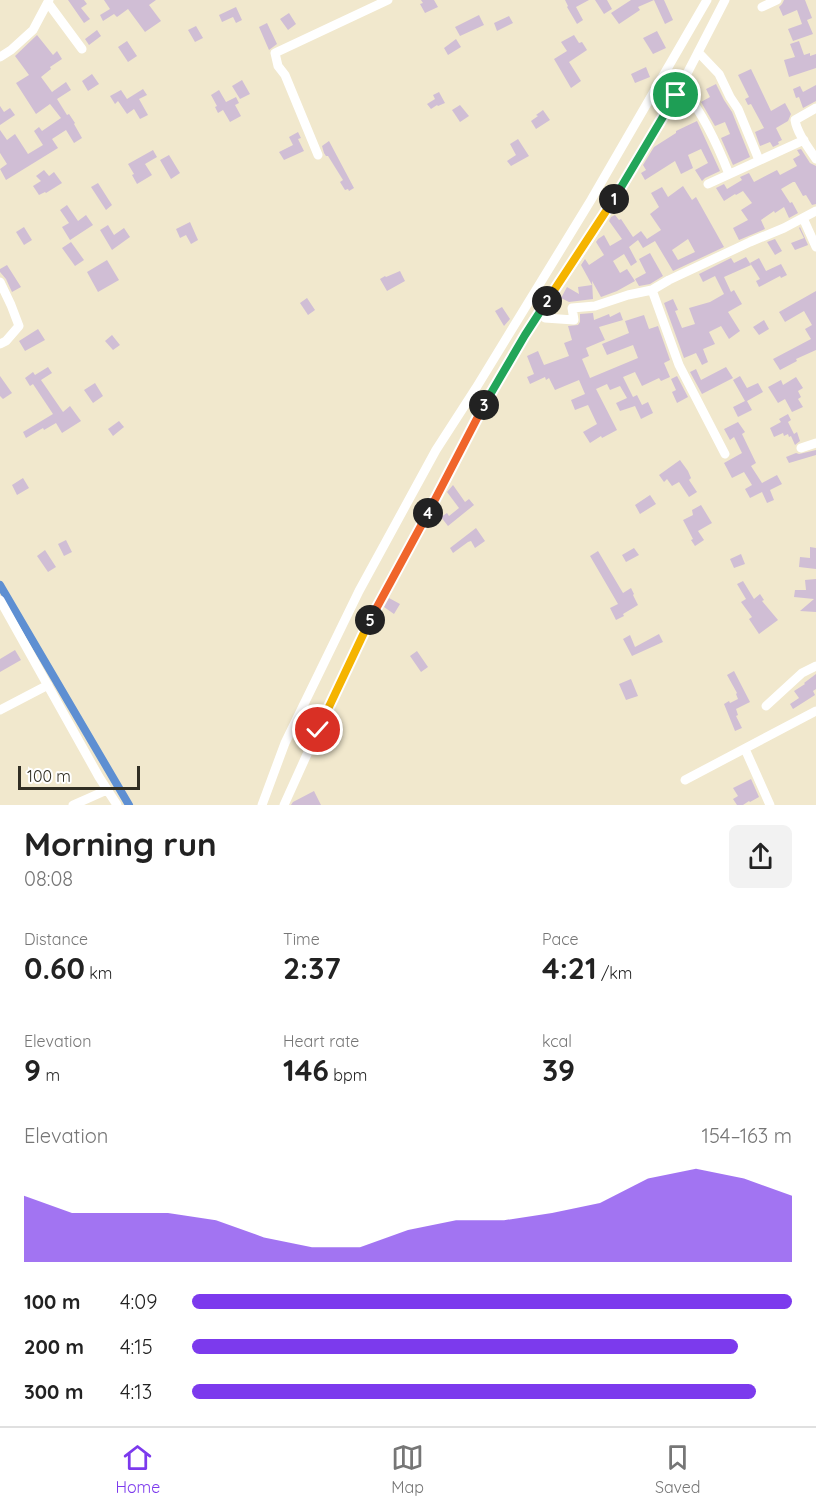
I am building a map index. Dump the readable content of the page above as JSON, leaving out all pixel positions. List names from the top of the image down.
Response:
{
  "scale_bar": "100 m",
  "page": {
    "pins": [
      "1",
      "2",
      "3",
      "4",
      "5"
    ],
    "scale": "100 m",
    "heading": ["Morning run", "08:08"],
    "stats": [
      ["Distance", "0.60 km"],
      ["Time", "2:37"],
      ["Pace", "4:21 /km"],
      ["Elevation", "9 m"],
      ["Heart rate", "146 bpm"],
      ["kcal", "39"]
    ],
    "chart": ["Elevation", "154–163 m"],
    "list": [
      {
        "name": "100 m",
        "note": "4:09"
      },
      {
        "name": "200 m",
        "note": "4:15"
      },
      {
        "name": "300 m",
        "note": "4:13"
      }
    ],
    "tabs": ["Home", "Map", "Saved"]
  }
}
